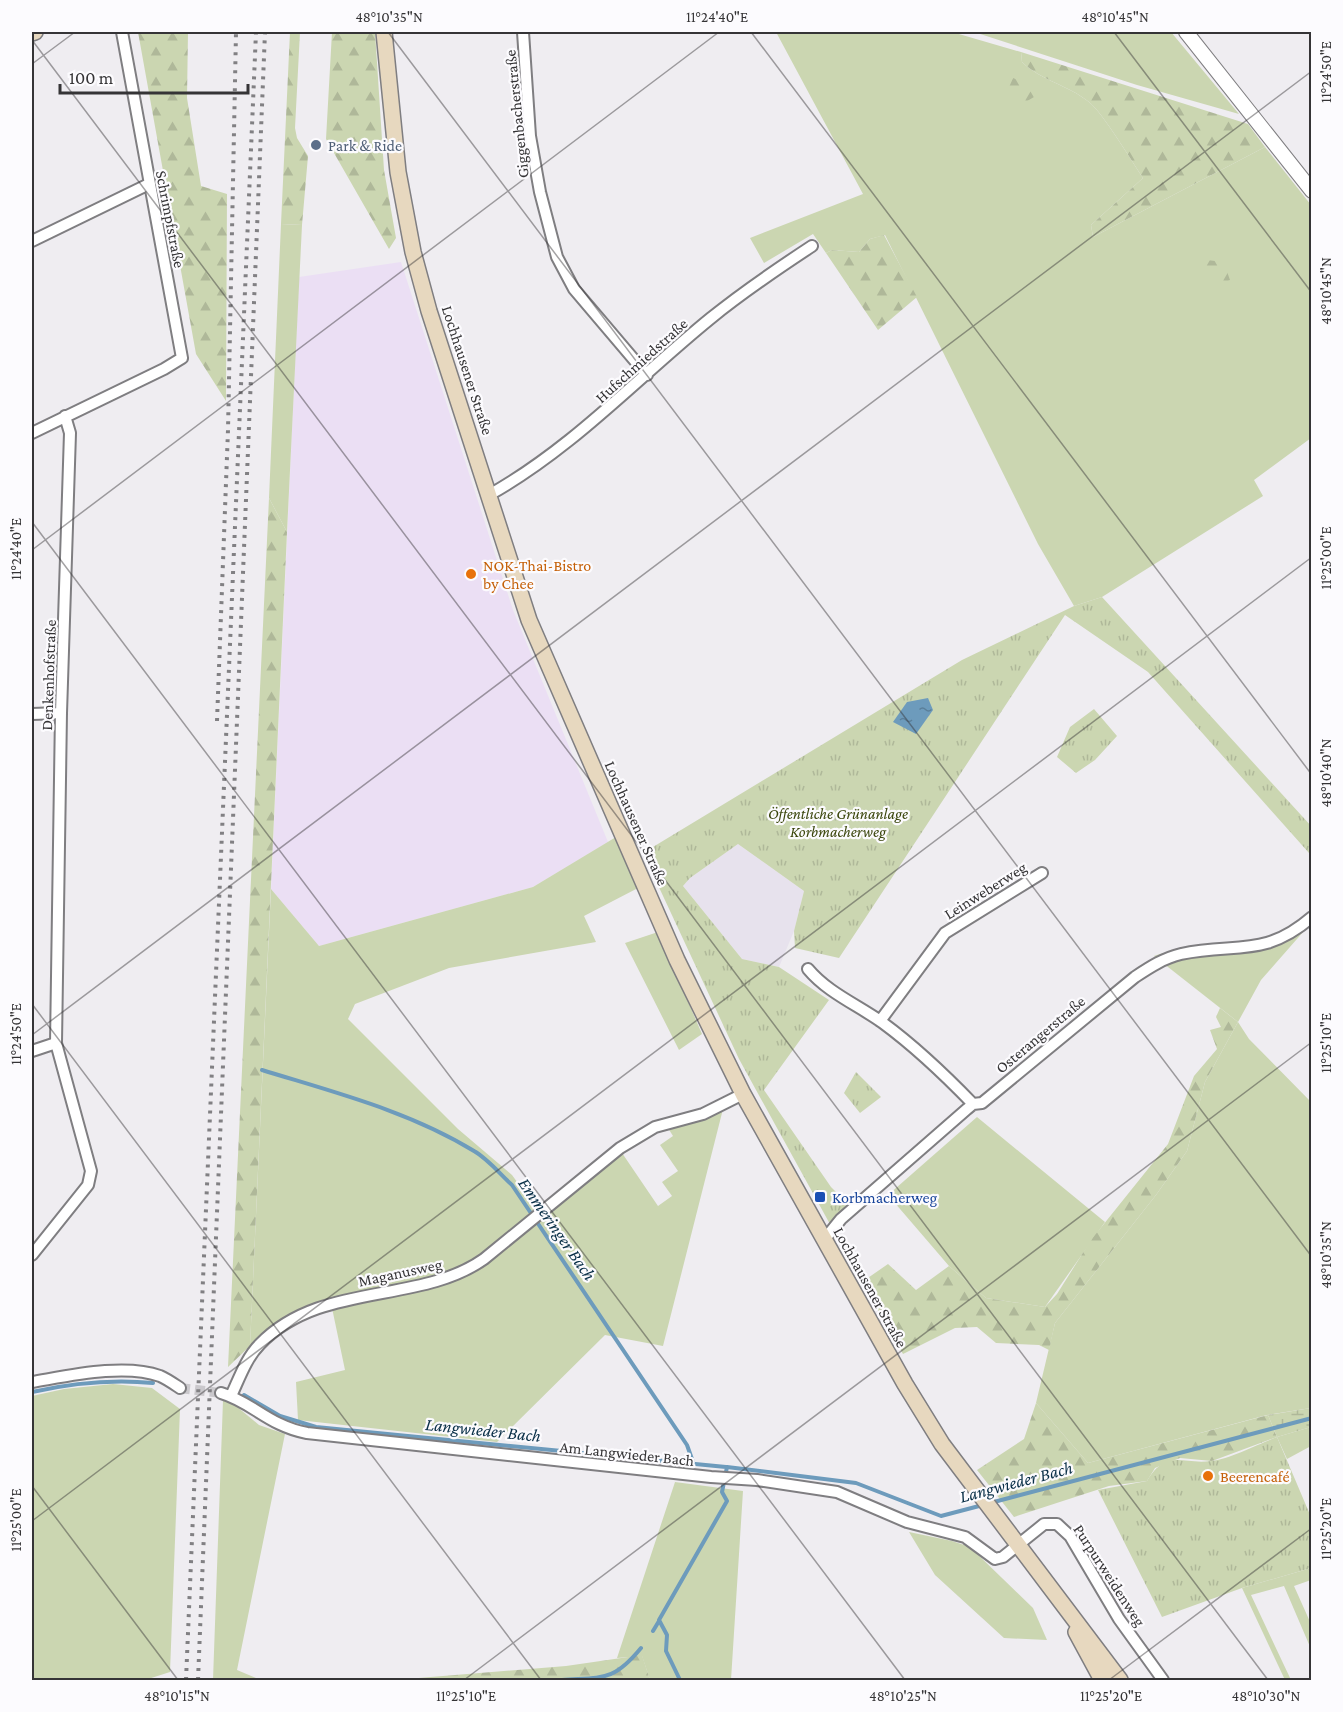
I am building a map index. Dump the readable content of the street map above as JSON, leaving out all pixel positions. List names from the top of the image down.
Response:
{
  "streets": {
    "main road": ["Lochhausener Straße"],
    "street": [
      "Giggenbacherstraße",
      "Schrimpfstraße",
      "Hufschmiedstraße",
      "Denkenhofstraße",
      "Leinweberweg",
      "Osterangerstraße",
      "Maganusweg",
      "Am Langwieder Bach",
      "Purpurweidenweg"
    ]
  },
  "crossings": [
    ["Giggenbacherstraße", "Hufschmiedstraße"],
    ["Schrimpfstraße", "Denkenhofstraße"],
    ["Hufschmiedstraße", "Lochhausener Straße"],
    ["Lochhausener Straße", "Osterangerstraße"],
    ["Lochhausener Straße", "Maganusweg"],
    ["Lochhausener Straße", "Am Langwieder Bach"],
    ["Lochhausener Straße", "Purpurweidenweg"],
    ["Maganusweg", "Am Langwieder Bach"],
    ["Am Langwieder Bach", "Purpurweidenweg"]
  ],
  "water": ["Emmeringer Bach", "Langwieder Bach"],
  "parks": ["Öffentliche Grünanlage Korbmacherweg"],
  "places": {
    "other": ["Park & Ride", "NOK-Thai-Bistro by Chee", "Beerencafé"],
    "transit": ["Korbmacherweg"]
  },
  "scale_bar": "100 m",
  "coordinates": [
    "48°10'35\"N",
    "11°24'40\"E",
    "48°10'45\"N",
    "11°24'50\"E",
    "11°25'00\"E",
    "48°10'40\"N",
    "11°25'10\"E",
    "11°25'20\"E",
    "48°10'15\"N",
    "48°10'25\"N",
    "48°10'30\"N"
  ]
}
